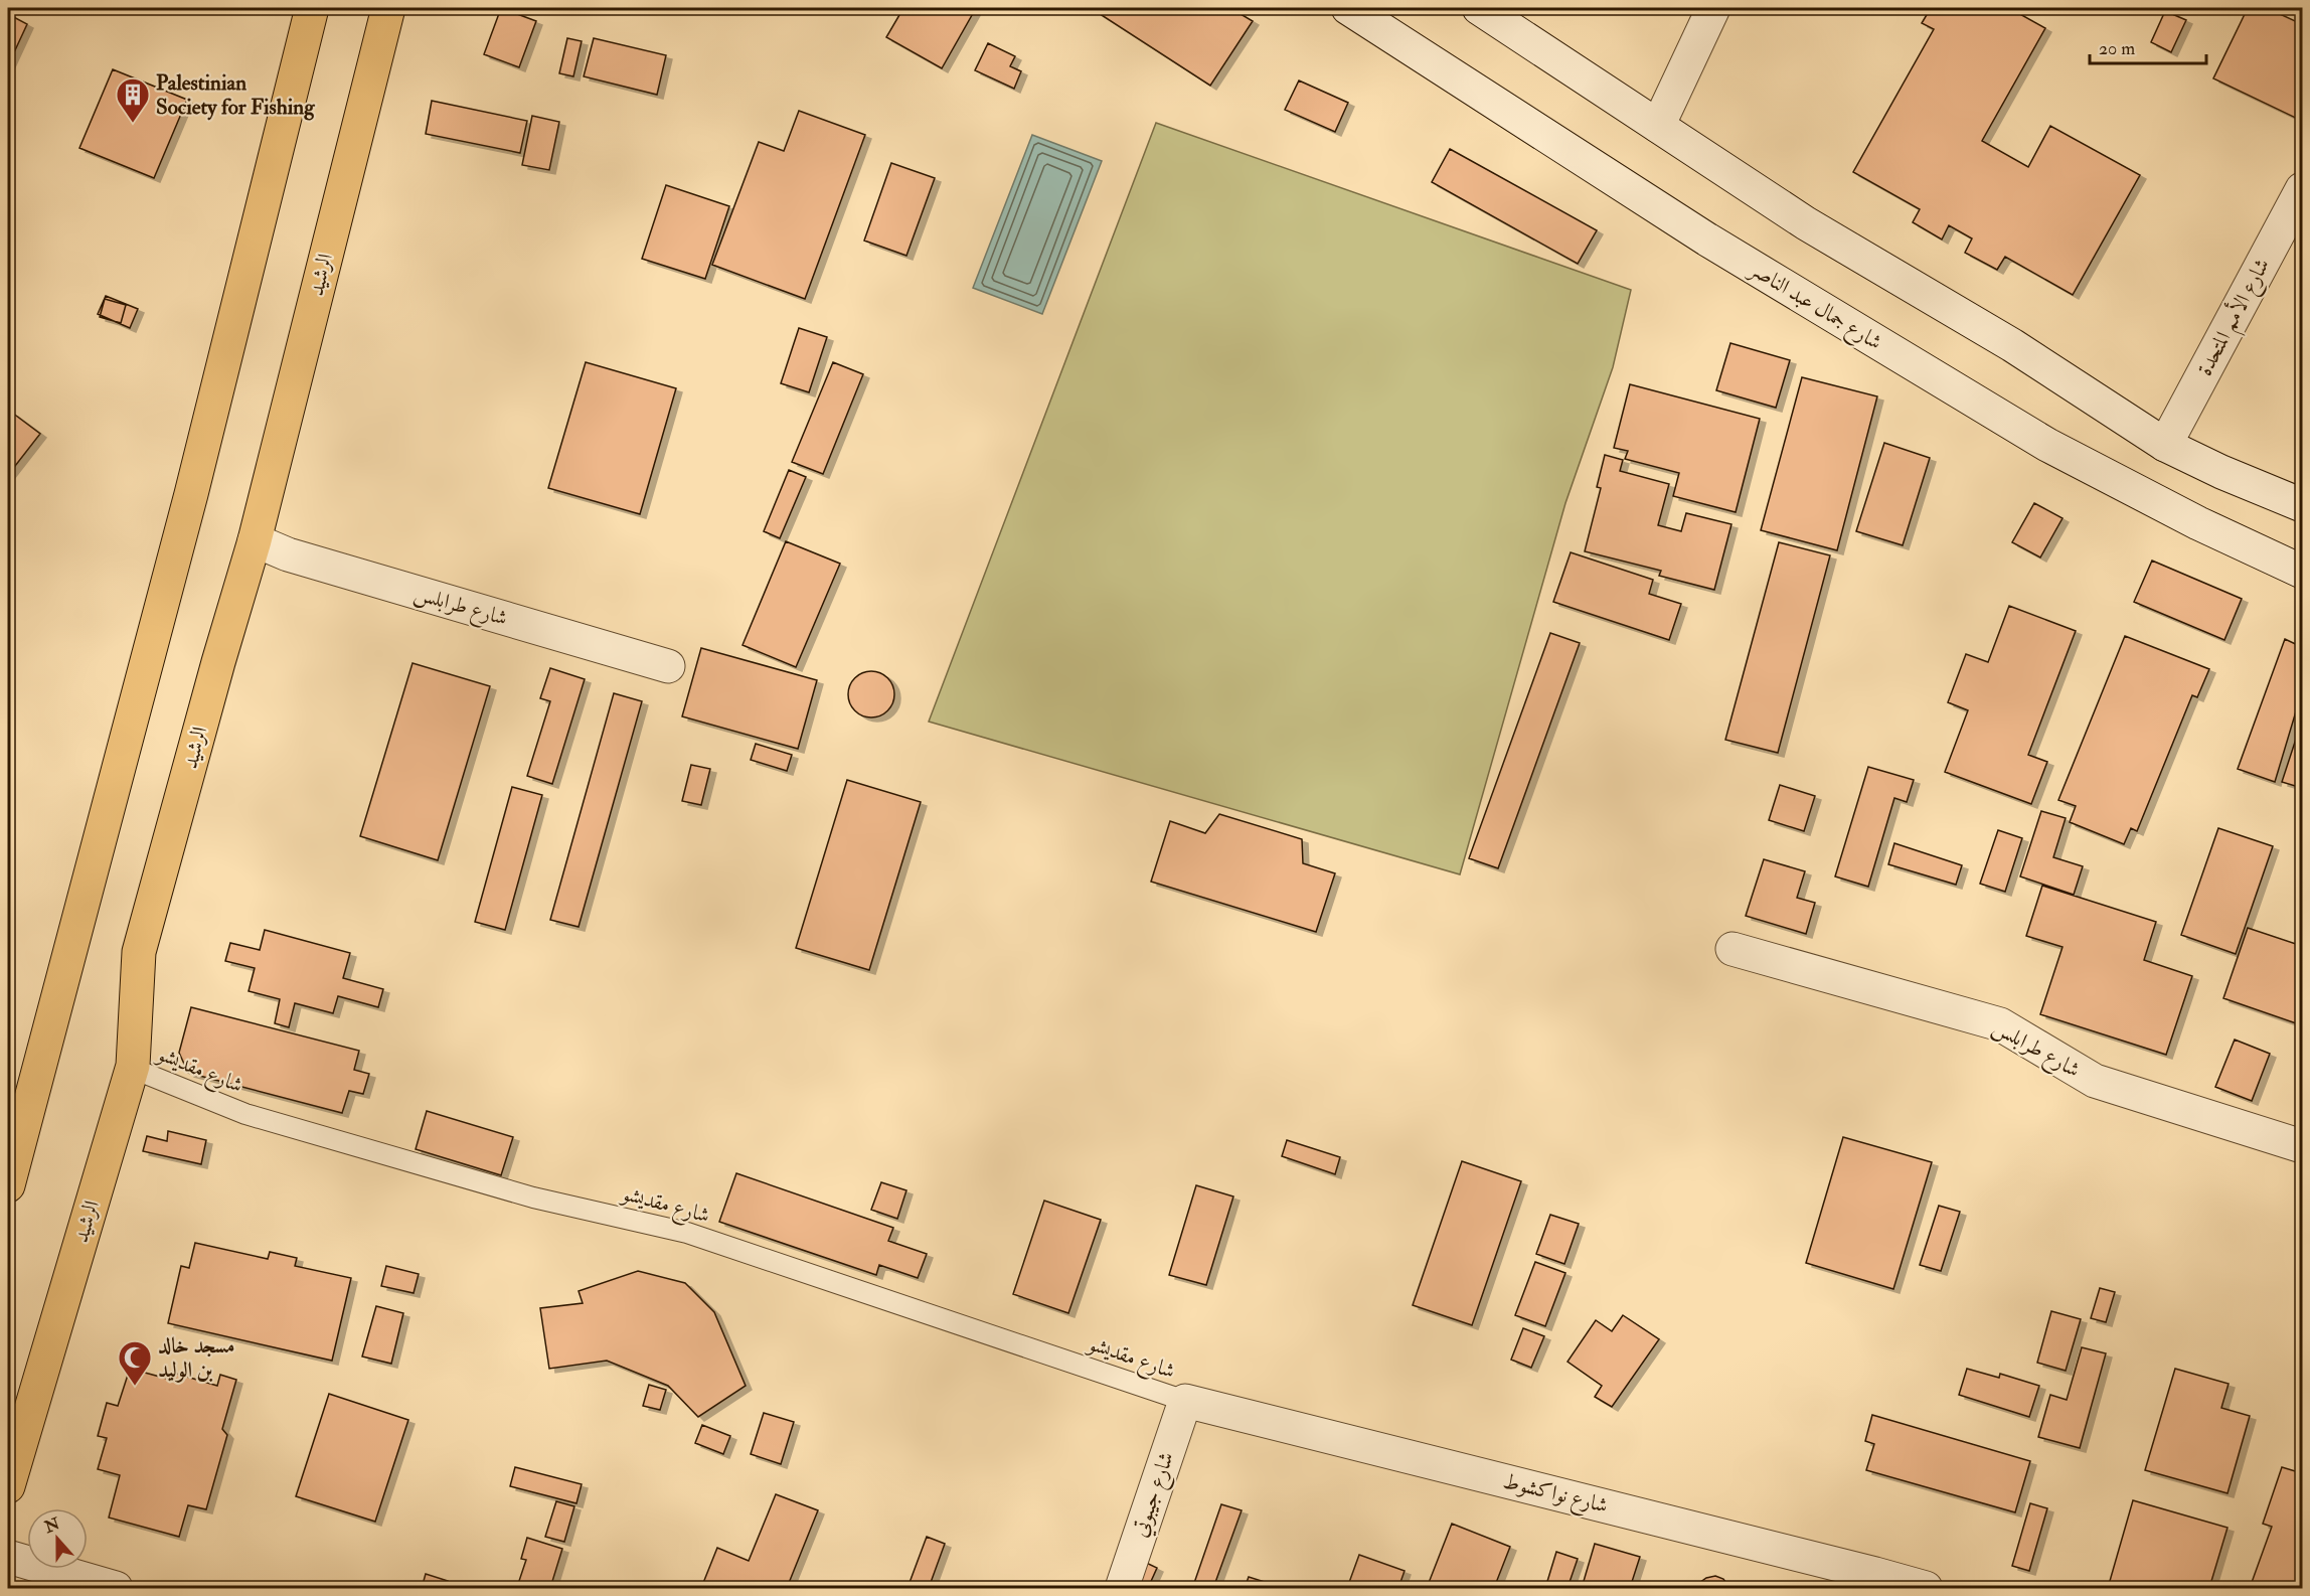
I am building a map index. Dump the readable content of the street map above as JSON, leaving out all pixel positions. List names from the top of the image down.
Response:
{
  "streets": {
    "main road": ["الرشيد"],
    "street": [
      "شارع جمال عبد الناصر",
      "شارع الأمم المتحدة",
      "شارع طرابلس",
      "شارع نواكشوط",
      "شارع جيبوتي"
    ],
    "lane": ["شارع مقديشو"]
  },
  "crossings": [
    ["الرشيد", "شارع طرابلس"],
    ["الرشيد", "شارع مقديشو"],
    ["شارع مقديشو", "شارع نواكشوط"],
    ["شارع مقديشو", "شارع جيبوتي"],
    ["شارع نواكشوط", "شارع جيبوتي"]
  ],
  "places": {
    "building": ["Palestinian Society for Fishing"],
    "mosque": ["مسجد خالد بن الوليد"]
  },
  "scale_bar": "20 m",
  "north": "top"
}
